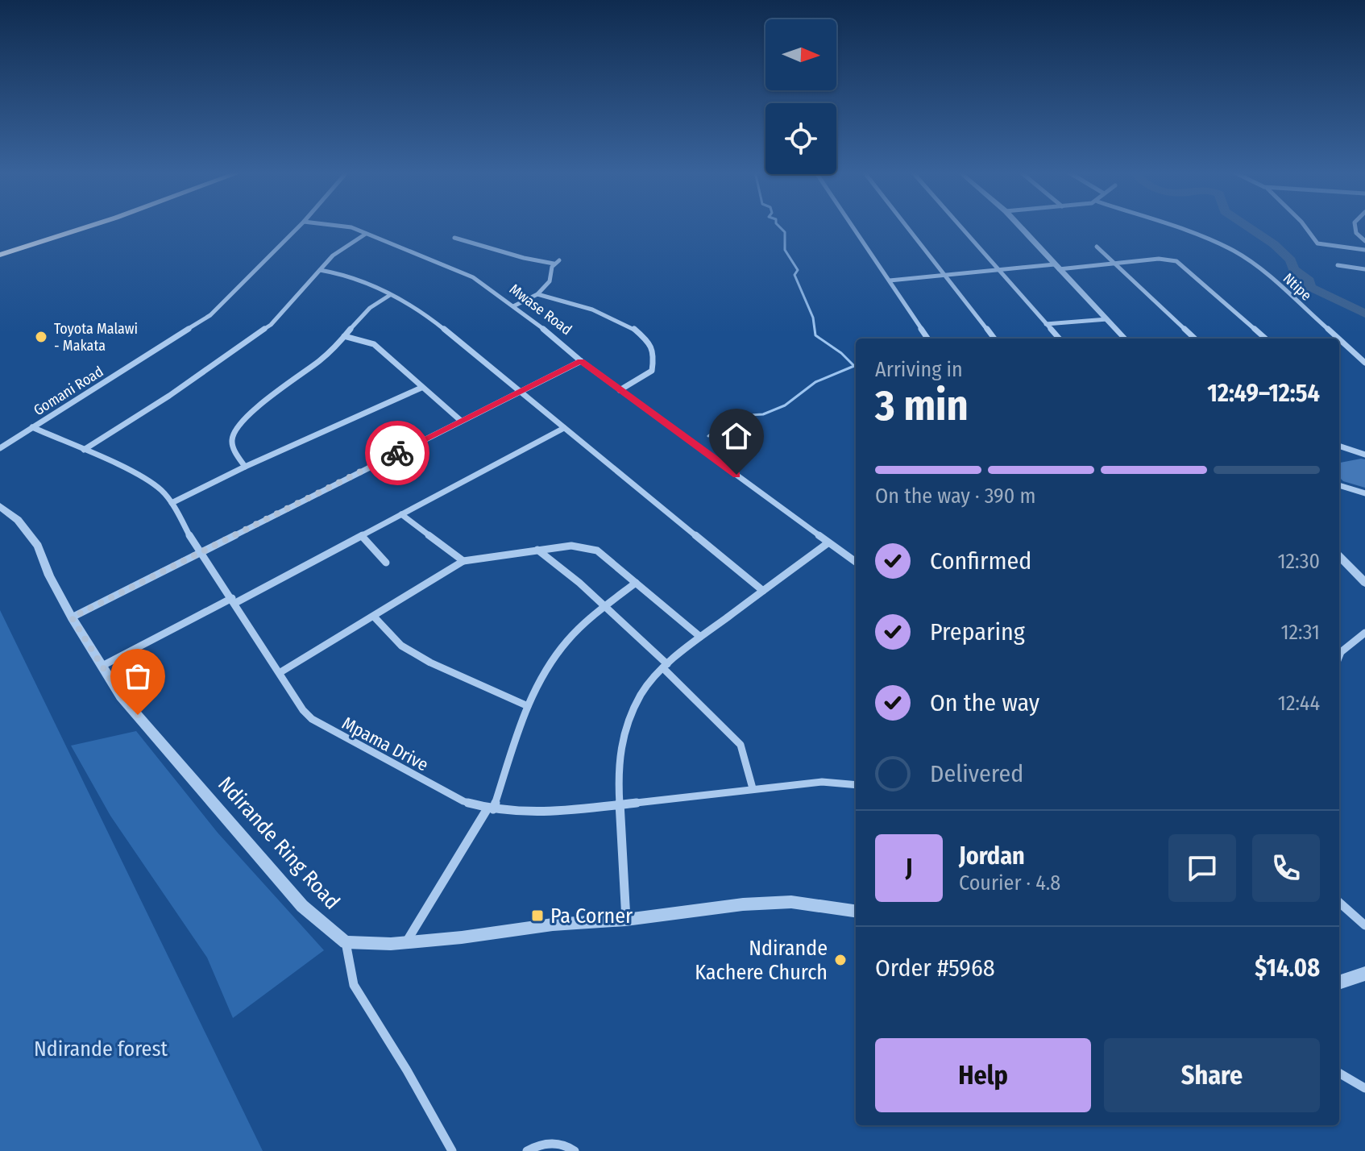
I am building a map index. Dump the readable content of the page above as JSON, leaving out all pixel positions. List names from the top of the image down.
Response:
{
  "streets": {
    "street": [
      "Ntipe",
      "Mwase Road",
      "Gomani Road",
      "Mpama Drive",
      "Ndirande Ring Road"
    ]
  },
  "crossings": [
    ["Gomani Road", "Mpama Drive"]
  ],
  "parks": ["Ndirande forest"],
  "places": {
    "other": ["Toyota Malawi - Makata", "Ndirande Kachere Church"],
    "transit": ["Pa Corner"]
  },
  "north": "right",
  "page": {
    "heading": ["3 min", "Arriving in", "12:49–12:54"],
    "panel": [
      "Jordan",
      "Courier · 4.8",
      "Order #5968",
      "$14.08"
    ],
    "bar": "On the way · 390 m",
    "list": [
      ["Confirmed", "12:30"],
      ["Preparing", "12:31"],
      ["On the way", "12:44"],
      "Delivered"
    ],
    "round": "J",
    "buttons": ["Help", "Share"]
  }
}
